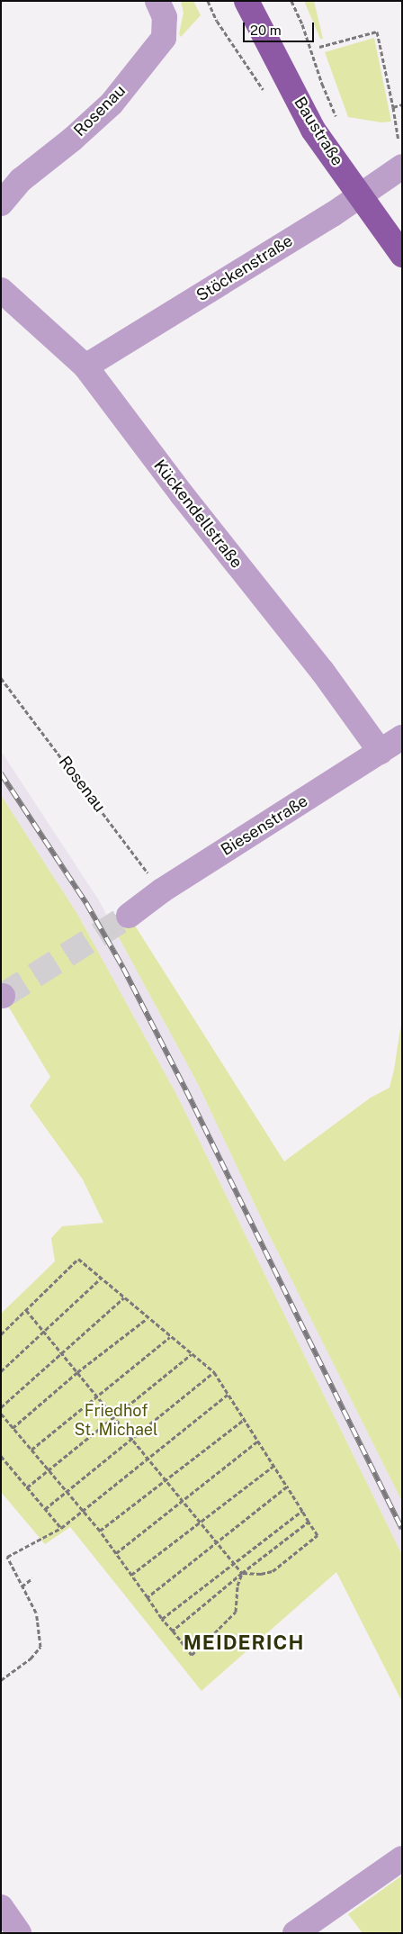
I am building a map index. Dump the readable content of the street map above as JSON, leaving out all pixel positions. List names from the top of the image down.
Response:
{
  "streets": {
    "main road": ["Baustraße"],
    "street": [
      "Rosenau",
      "Stöckenstraße",
      "Kückendellstraße",
      "Biesenstraße"
    ]
  },
  "crossings": [
    ["Rosenau", "Biesenstraße"],
    ["Baustraße", "Stöckenstraße"],
    ["Stöckenstraße", "Kückendellstraße"],
    ["Kückendellstraße", "Biesenstraße"]
  ],
  "districts": ["MEIDERICH"],
  "parks": ["Friedhof St. Michael"],
  "scale_bar": "20 m"
}
